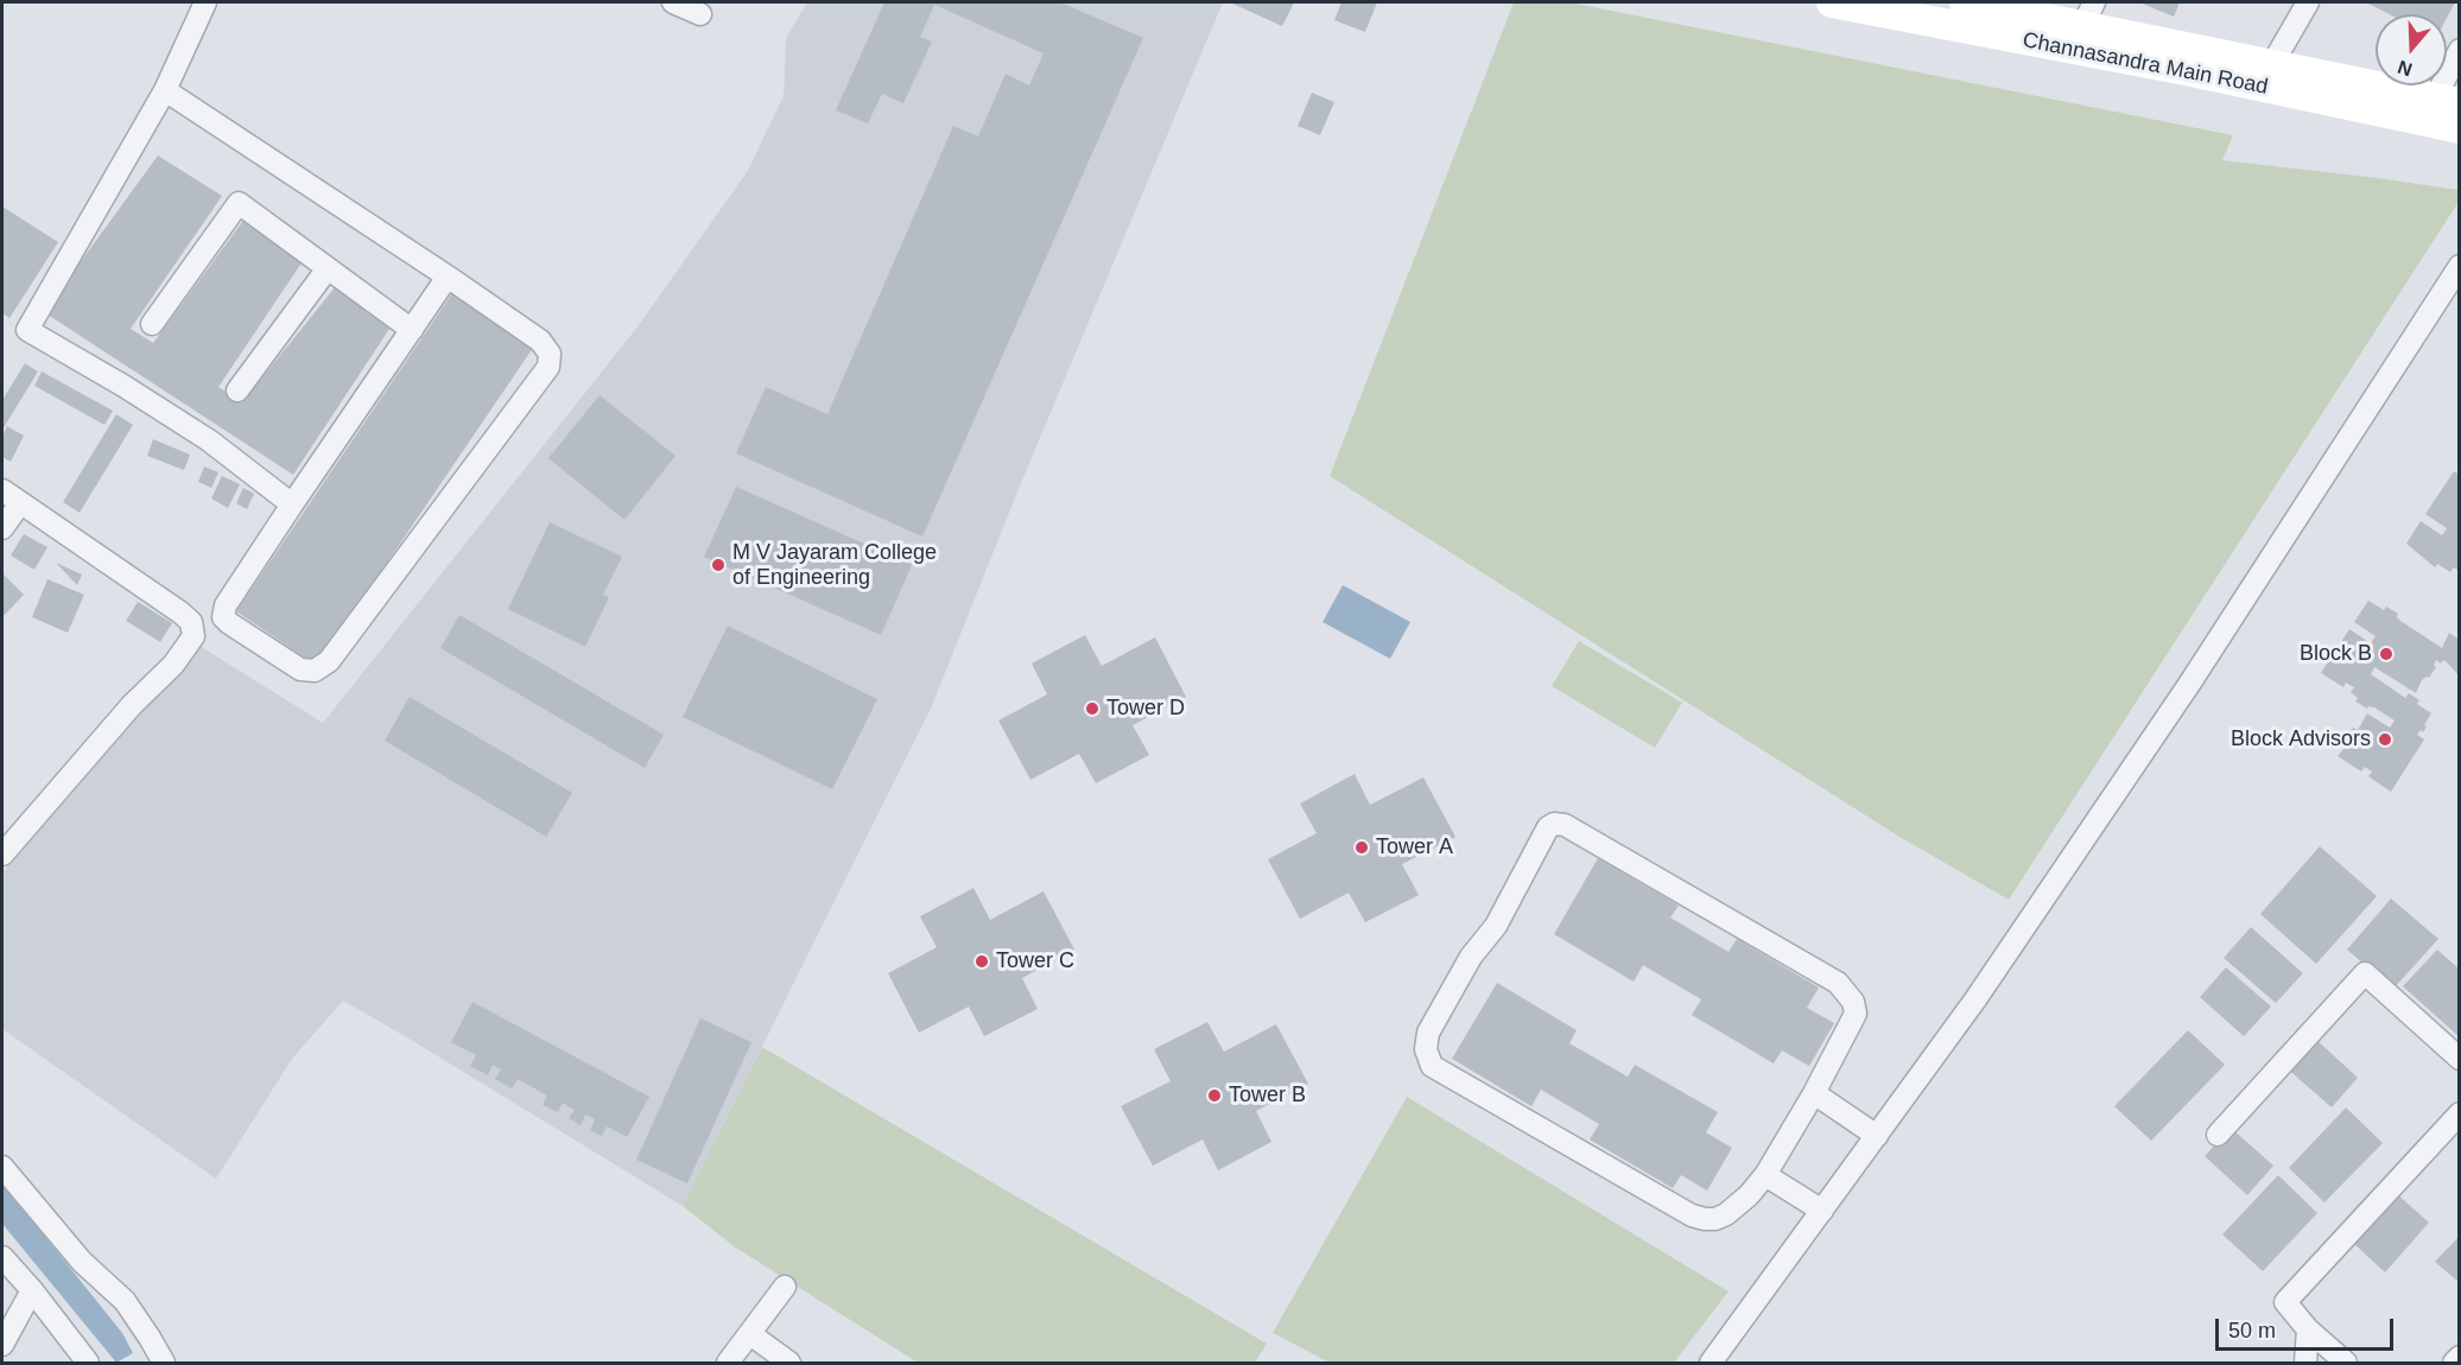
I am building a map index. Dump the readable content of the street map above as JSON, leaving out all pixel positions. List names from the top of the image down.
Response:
{
  "streets": {
    "main road": ["Channasandra Main Road"]
  },
  "places": [
    "M V Jayaram College of Engineering",
    "Block B",
    "Tower D",
    "Block Advisors",
    "Tower A",
    "Tower C",
    "Tower B"
  ],
  "scale_bar": "50 m",
  "north": "bottom"
}
